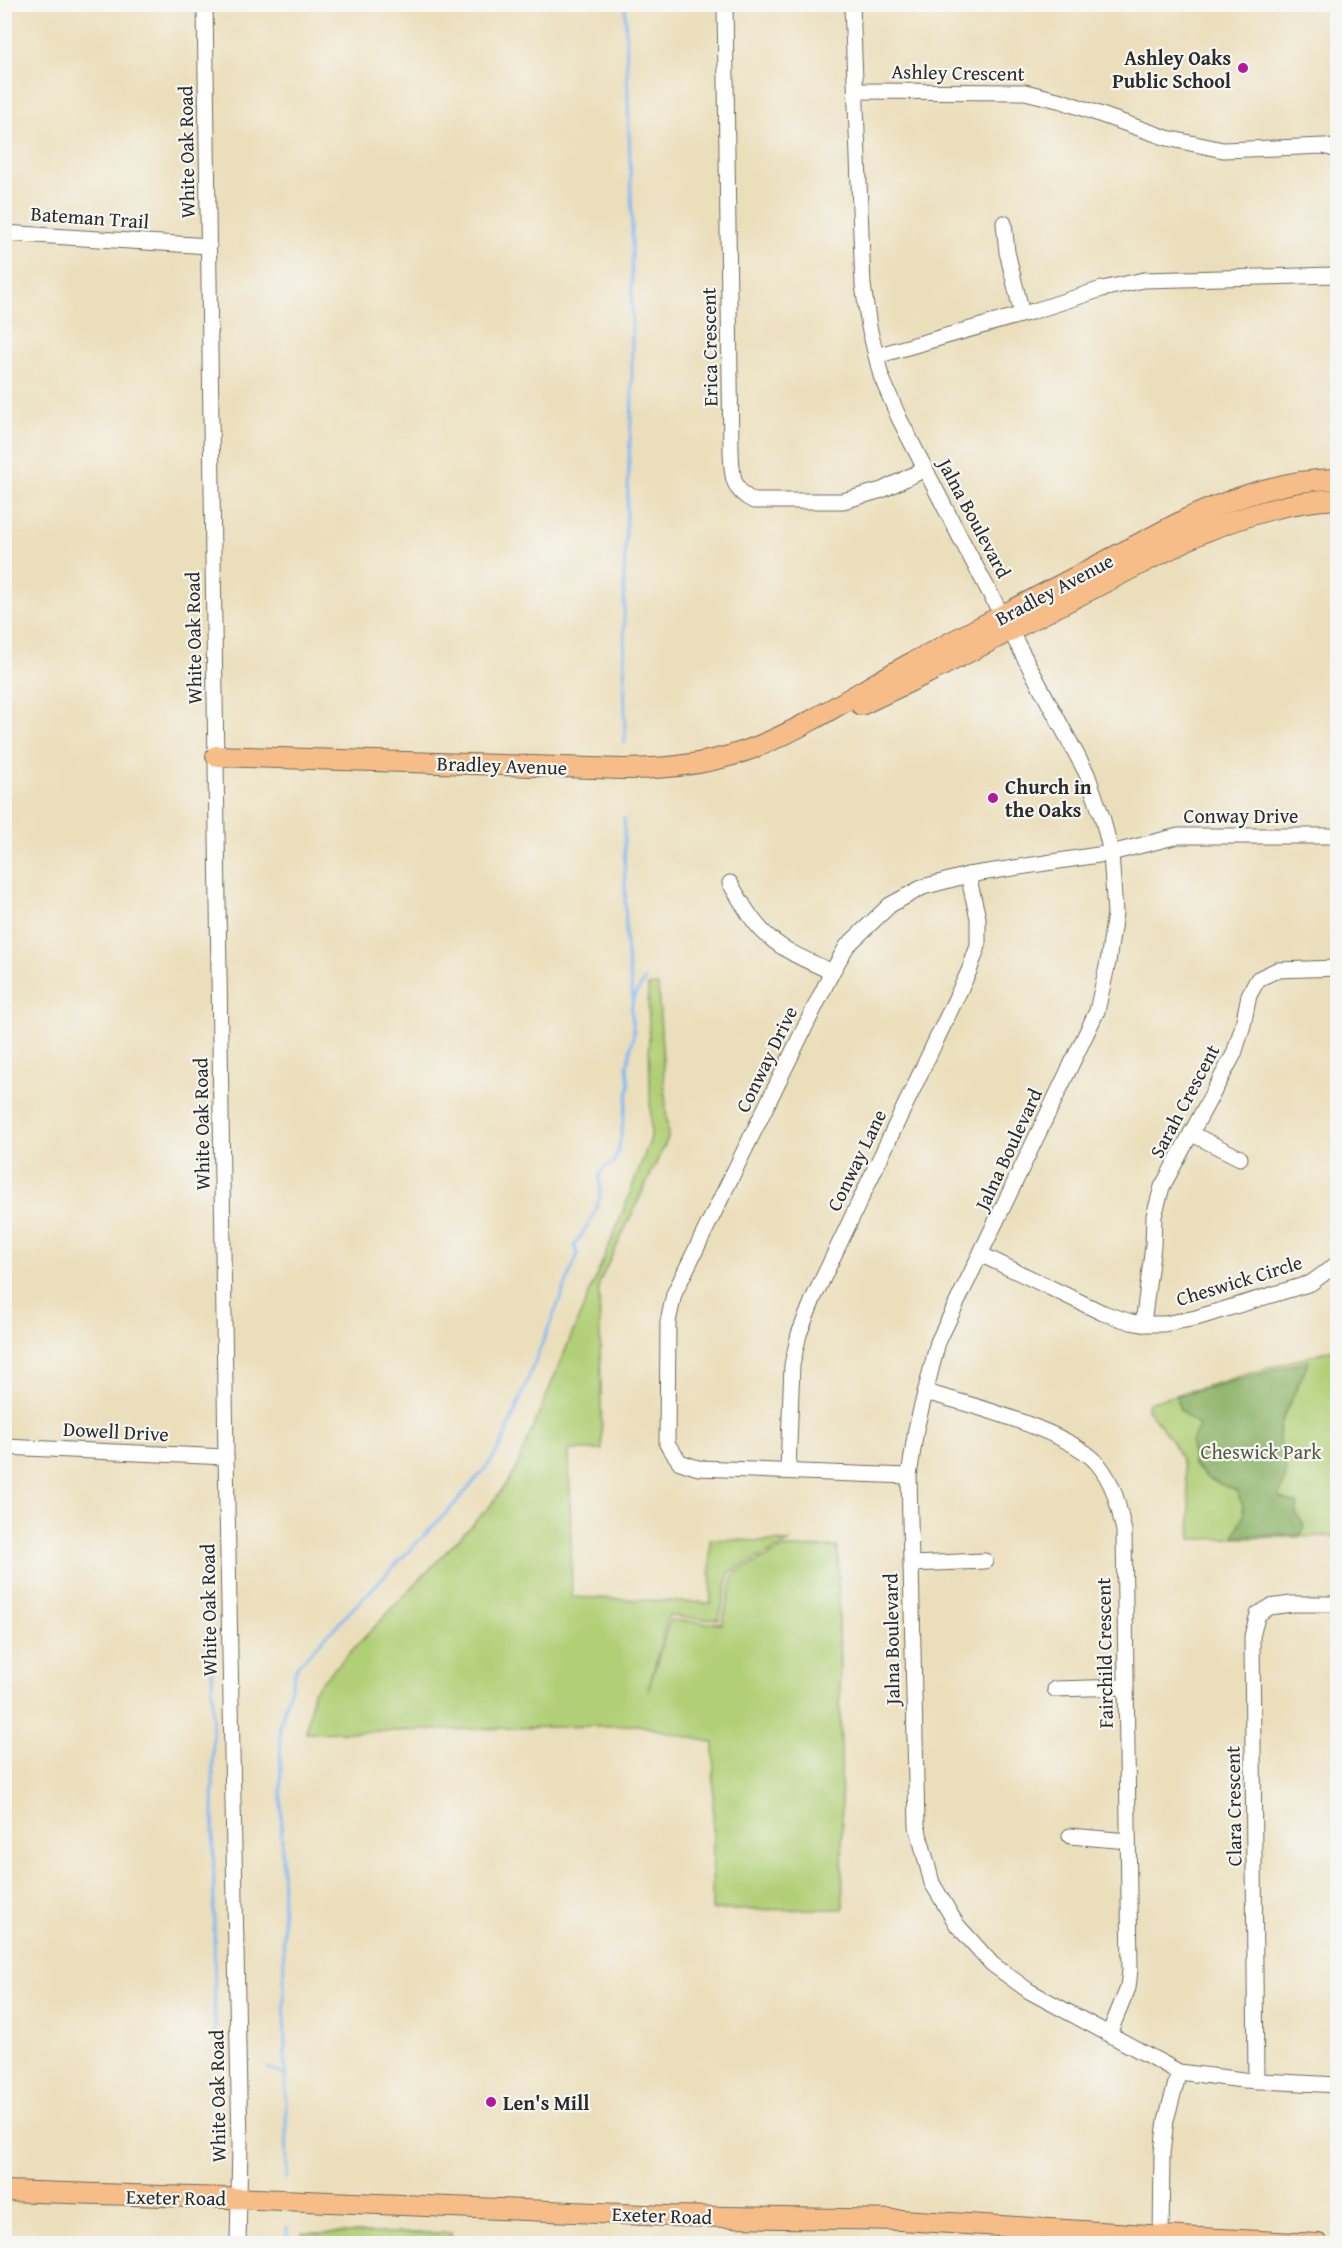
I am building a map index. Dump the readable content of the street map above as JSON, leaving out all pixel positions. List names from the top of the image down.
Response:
{
  "streets": {
    "main road": ["Bradley Avenue", "Exeter Road"],
    "street": [
      "Ashley Crescent",
      "White Oak Road",
      "Bateman Trail",
      "Erica Crescent",
      "Jalna Boulevard",
      "Conway Drive",
      "Sarah Crescent",
      "Conway Lane",
      "Cheswick Circle",
      "Dowell Drive",
      "Fairchild Crescent",
      "Clara Crescent"
    ]
  },
  "crossings": [
    ["Ashley Crescent", "Jalna Boulevard"],
    ["White Oak Road", "Bateman Trail"],
    ["White Oak Road", "Bradley Avenue"],
    ["White Oak Road", "Dowell Drive"],
    ["White Oak Road", "Exeter Road"],
    ["Erica Crescent", "Jalna Boulevard"],
    ["Jalna Boulevard", "Bradley Avenue"],
    ["Jalna Boulevard", "Conway Drive"],
    ["Jalna Boulevard", "Cheswick Circle"],
    ["Jalna Boulevard", "Fairchild Crescent"],
    ["Jalna Boulevard", "Clara Crescent"],
    ["Conway Drive", "Conway Lane"],
    ["Sarah Crescent", "Cheswick Circle"]
  ],
  "parks": ["Cheswick Park"],
  "places": ["Ashley Oaks Public School", "Church in the Oaks", "Len's Mill"]
}
